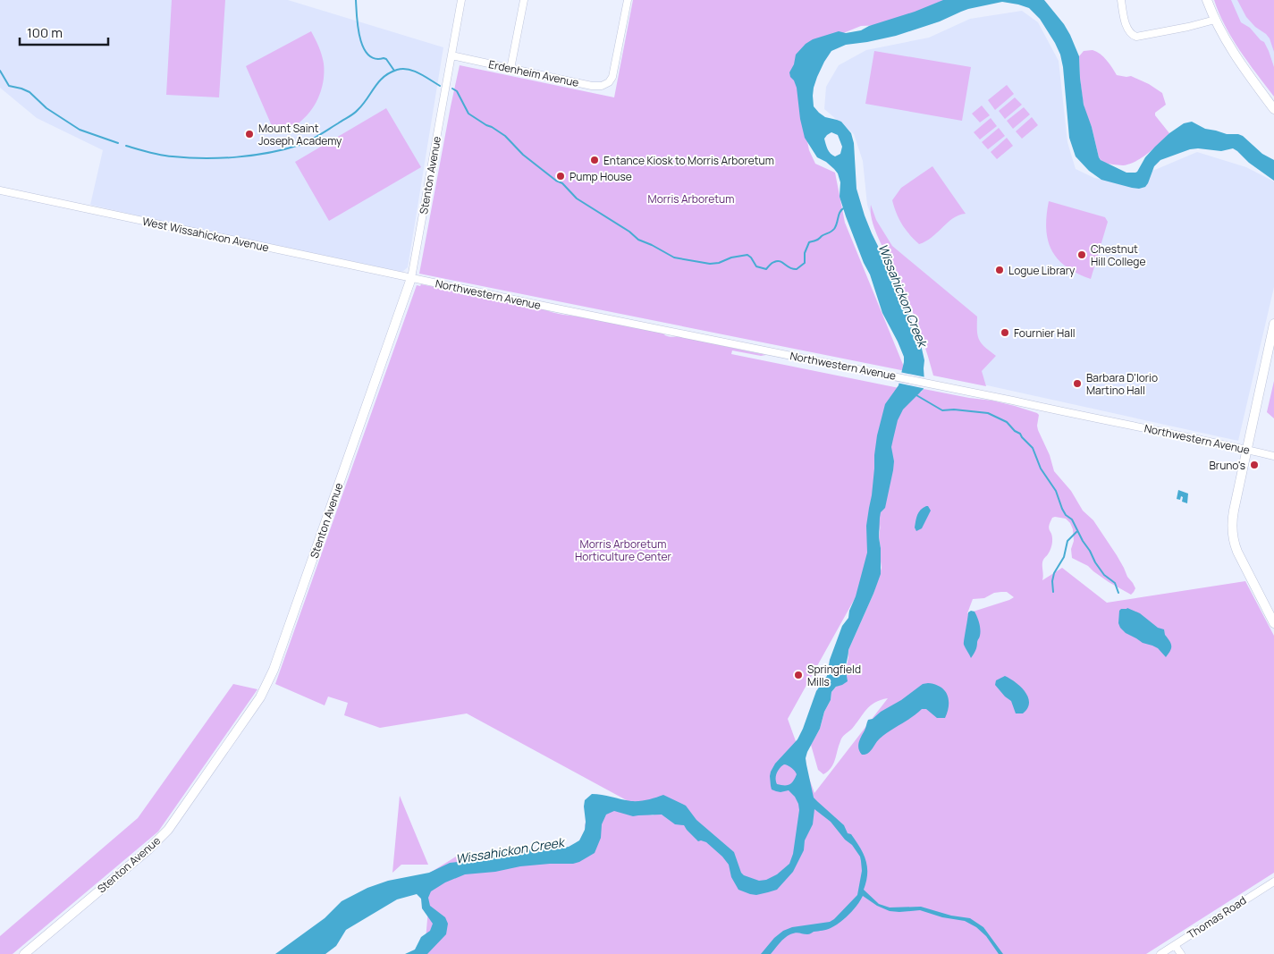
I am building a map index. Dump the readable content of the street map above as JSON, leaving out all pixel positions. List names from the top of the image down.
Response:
{
  "streets": {
    "main road": ["Stenton Avenue"],
    "street": [
      "Erdenheim Avenue",
      "West Wissahickon Avenue",
      "Northwestern Avenue",
      "Thomas Road"
    ]
  },
  "crossings": [
    ["Erdenheim Avenue", "Stenton Avenue"],
    ["Stenton Avenue", "West Wissahickon Avenue"],
    ["Stenton Avenue", "Northwestern Avenue"],
    ["West Wissahickon Avenue", "Northwestern Avenue"]
  ],
  "water": ["Wissahickon Creek"],
  "parks": ["Morris Arboretum", "Morris Arboretum Horticulture Center"],
  "places": [
    "Mount Saint Joseph Academy",
    "Entance Kiosk to Morris Arboretum",
    "Pump House",
    "Chestnut Hill College",
    "Logue Library",
    "Fournier Hall",
    "Barbara D'Iorio Martino Hall",
    "Bruno's",
    "Springfield Mills"
  ],
  "scale_bar": "100 m"
}
